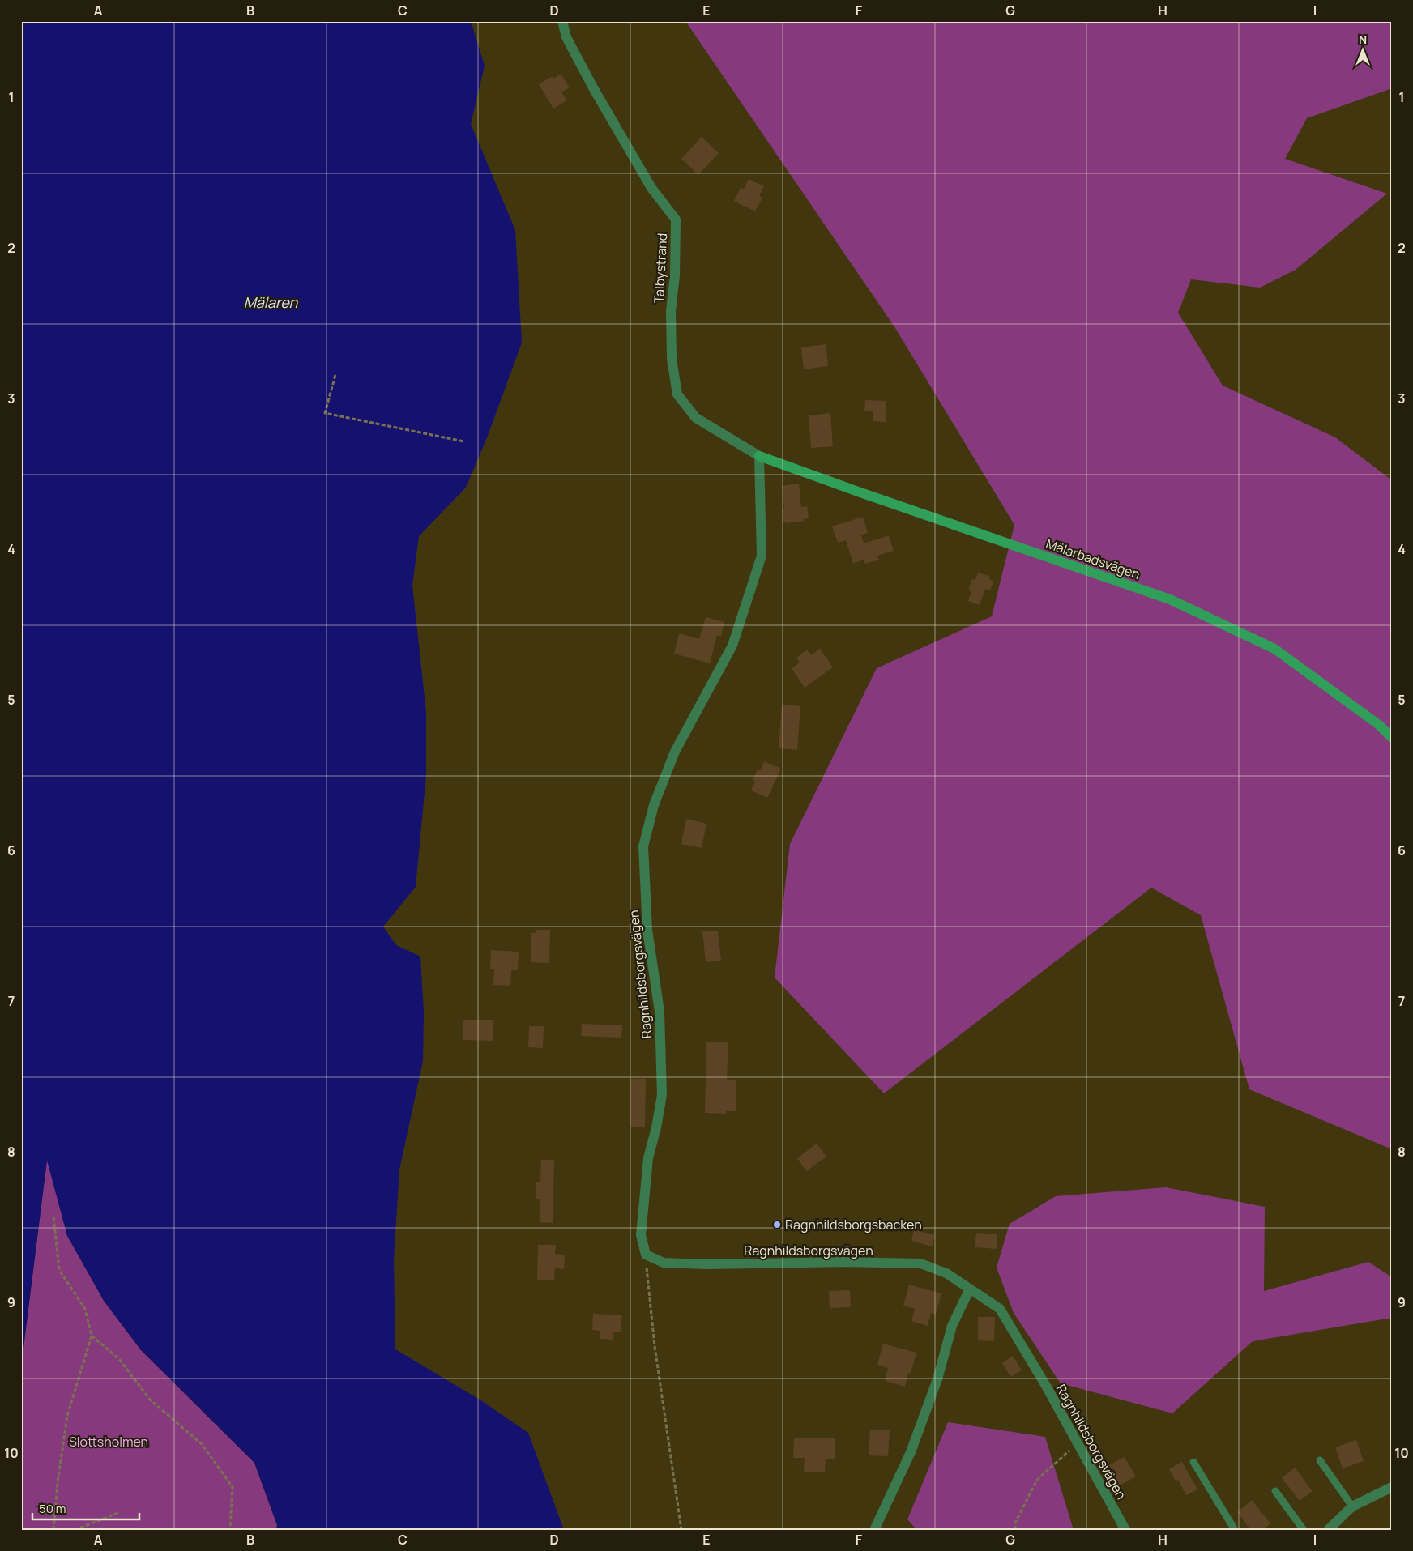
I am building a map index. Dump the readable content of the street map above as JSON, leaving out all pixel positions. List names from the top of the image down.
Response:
{
  "streets": {
    "street": ["Talbystrand", "Mälarbadsvägen", "Ragnhildsborgsvägen"]
  },
  "crossings": [
    ["Talbystrand", "Mälarbadsvägen"],
    ["Talbystrand", "Ragnhildsborgsvägen"],
    ["Mälarbadsvägen", "Ragnhildsborgsvägen"]
  ],
  "water": ["Mälaren"],
  "parks": ["Slottsholmen"],
  "places": ["Ragnhildsborgsbacken"],
  "scale_bar": "50 m",
  "north": "top",
  "grid": {
    "columns": [
      "A",
      "B",
      "C",
      "D",
      "E",
      "F",
      "G",
      "H",
      "I"
    ],
    "rows": [
      "1",
      "2",
      "3",
      "4",
      "5",
      "6",
      "7",
      "8",
      "9",
      "10"
    ]
  }
}
